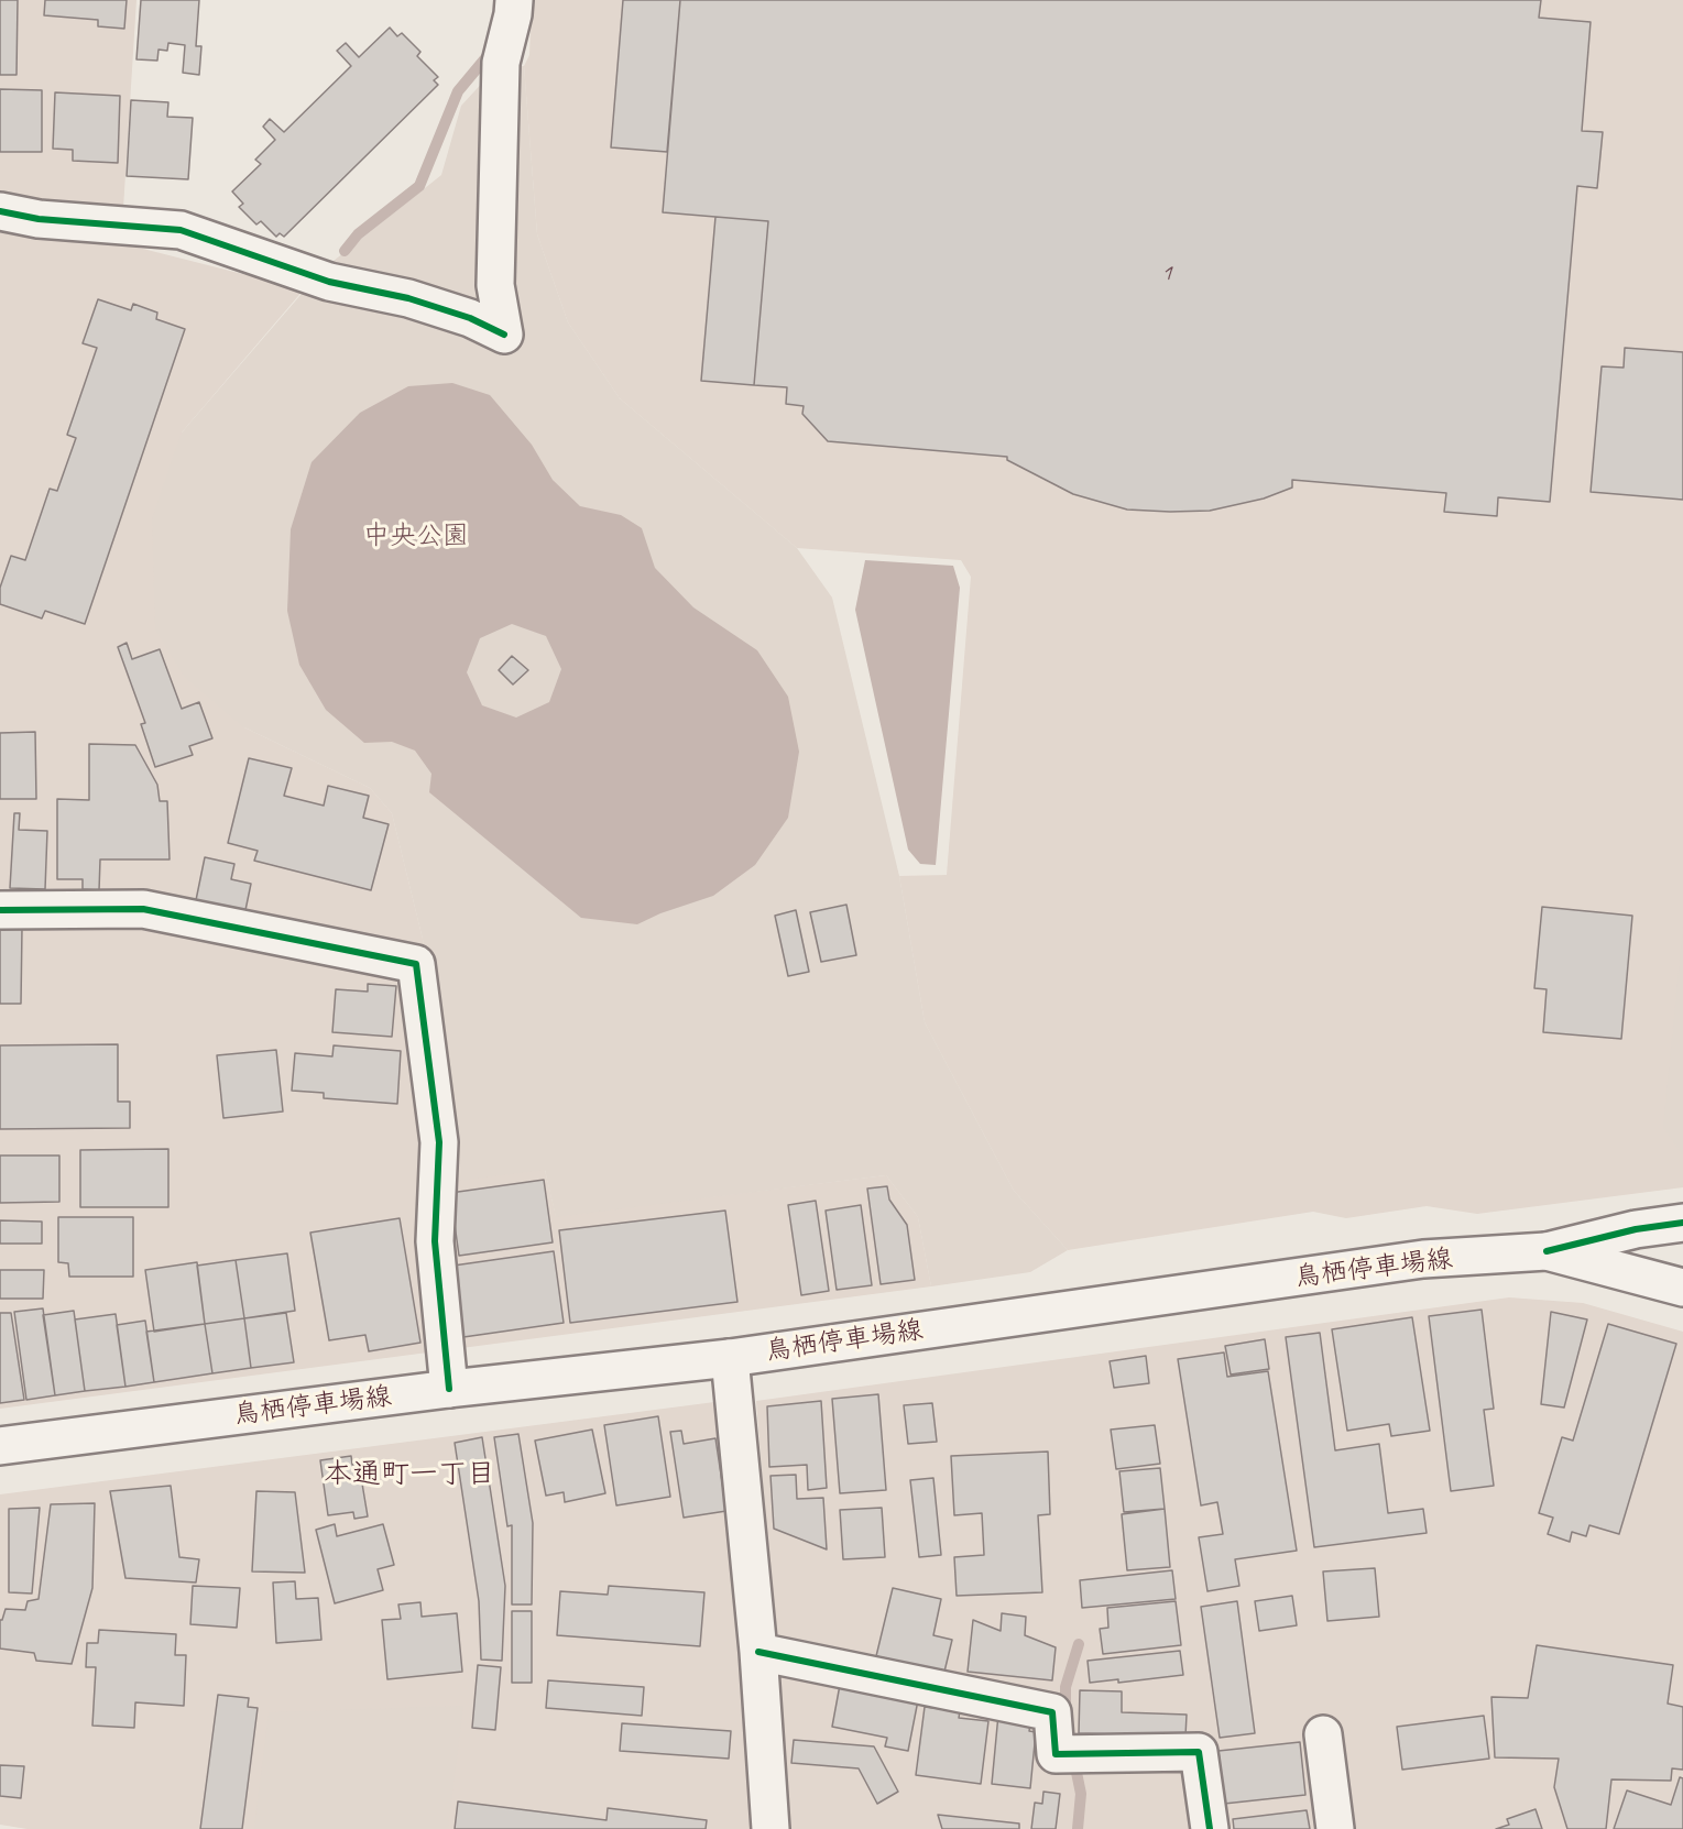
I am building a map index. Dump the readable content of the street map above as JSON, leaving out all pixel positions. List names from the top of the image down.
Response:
{
  "streets": {
    "street": ["鳥栖停車場線"]
  },
  "districts": ["本通町一丁目"],
  "parks": ["中央公園"],
  "house_numbers": ["1"]
}
